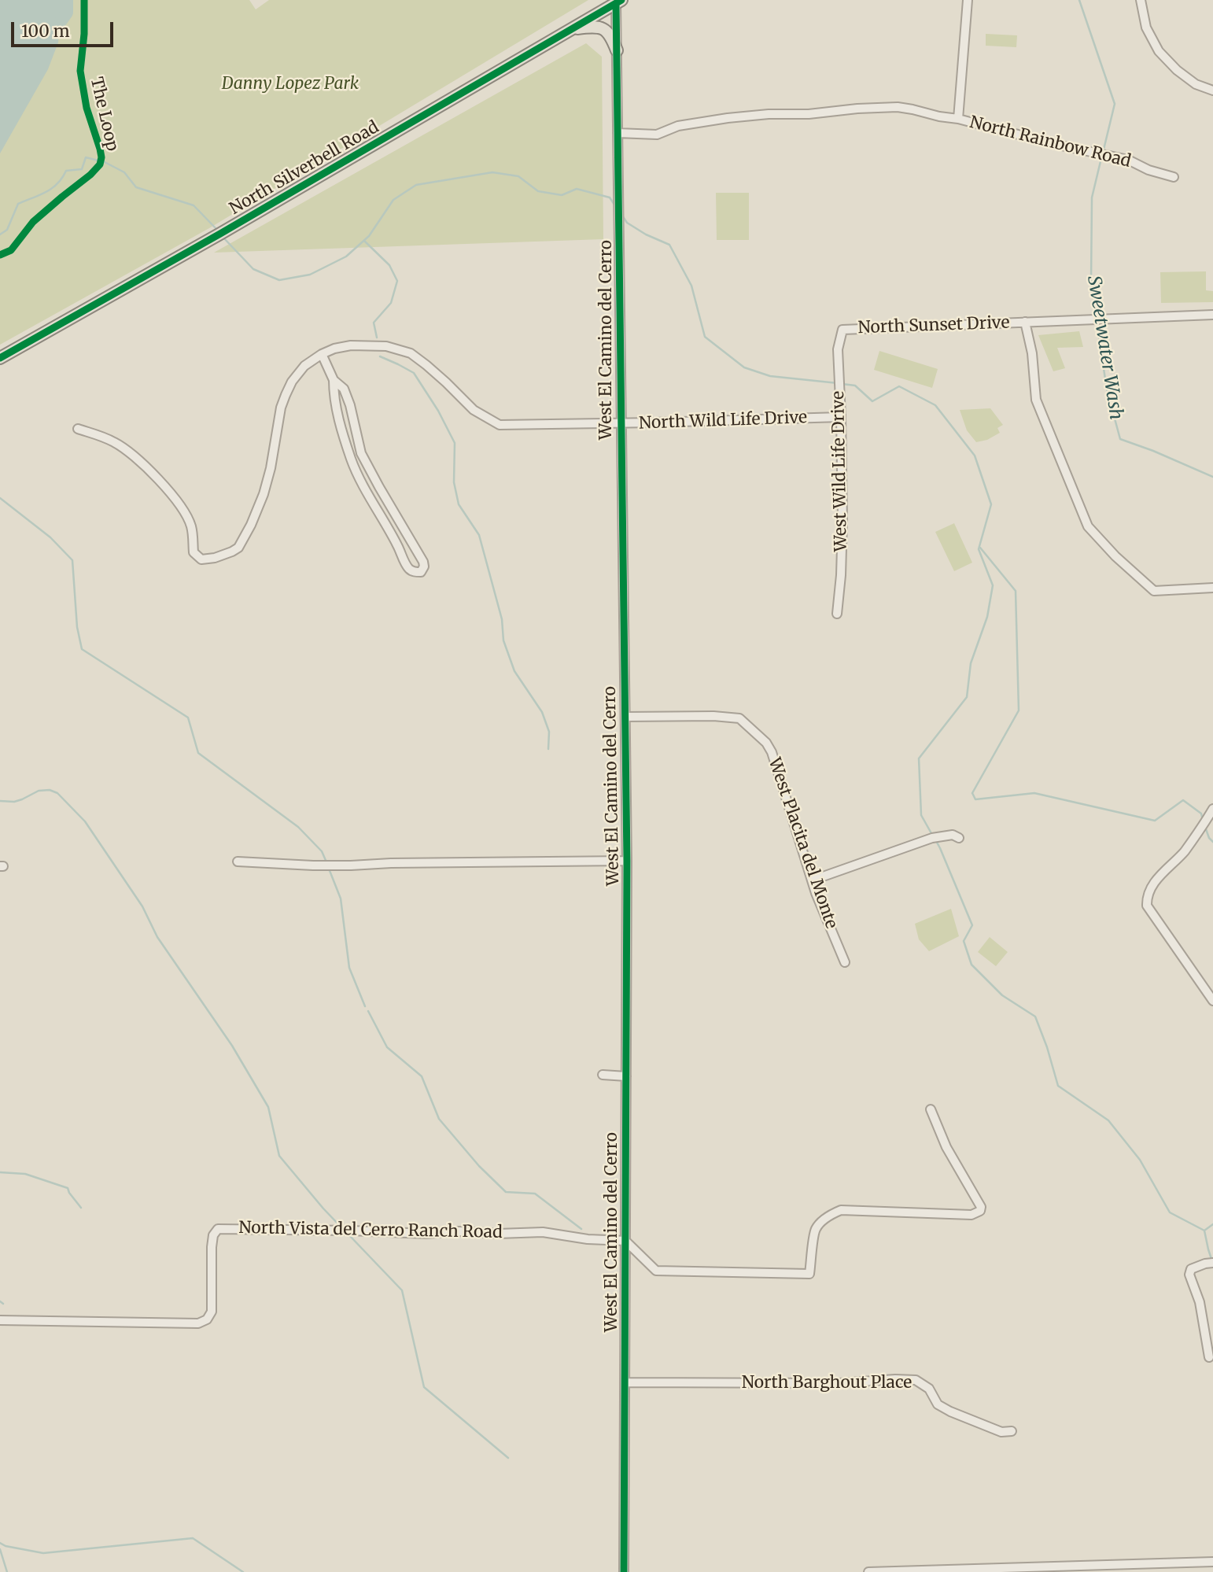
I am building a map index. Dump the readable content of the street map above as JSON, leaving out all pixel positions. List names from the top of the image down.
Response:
{
  "streets": {
    "main road": ["North Silverbell Road"],
    "street": [
      "North Rainbow Road",
      "North Sunset Drive",
      "West El Camino del Cerro",
      "North Wild Life Drive",
      "West Wild Life Drive",
      "West Placita del Monte",
      "North Vista del Cerro Ranch Road",
      "North Barghout Place"
    ],
    "cycle path": ["The Loop"]
  },
  "crossings": [
    ["North Rainbow Road", "West El Camino del Cerro"],
    ["North Silverbell Road", "West El Camino del Cerro"],
    ["North Sunset Drive", "West Wild Life Drive"],
    ["West El Camino del Cerro", "North Wild Life Drive"],
    ["West El Camino del Cerro", "West Placita del Monte"],
    ["West El Camino del Cerro", "North Vista del Cerro Ranch Road"],
    ["West El Camino del Cerro", "North Barghout Place"],
    ["North Wild Life Drive", "West Wild Life Drive"]
  ],
  "water": ["Sweetwater Wash"],
  "parks": ["Danny Lopez Park"],
  "scale_bar": "100 m"
}
